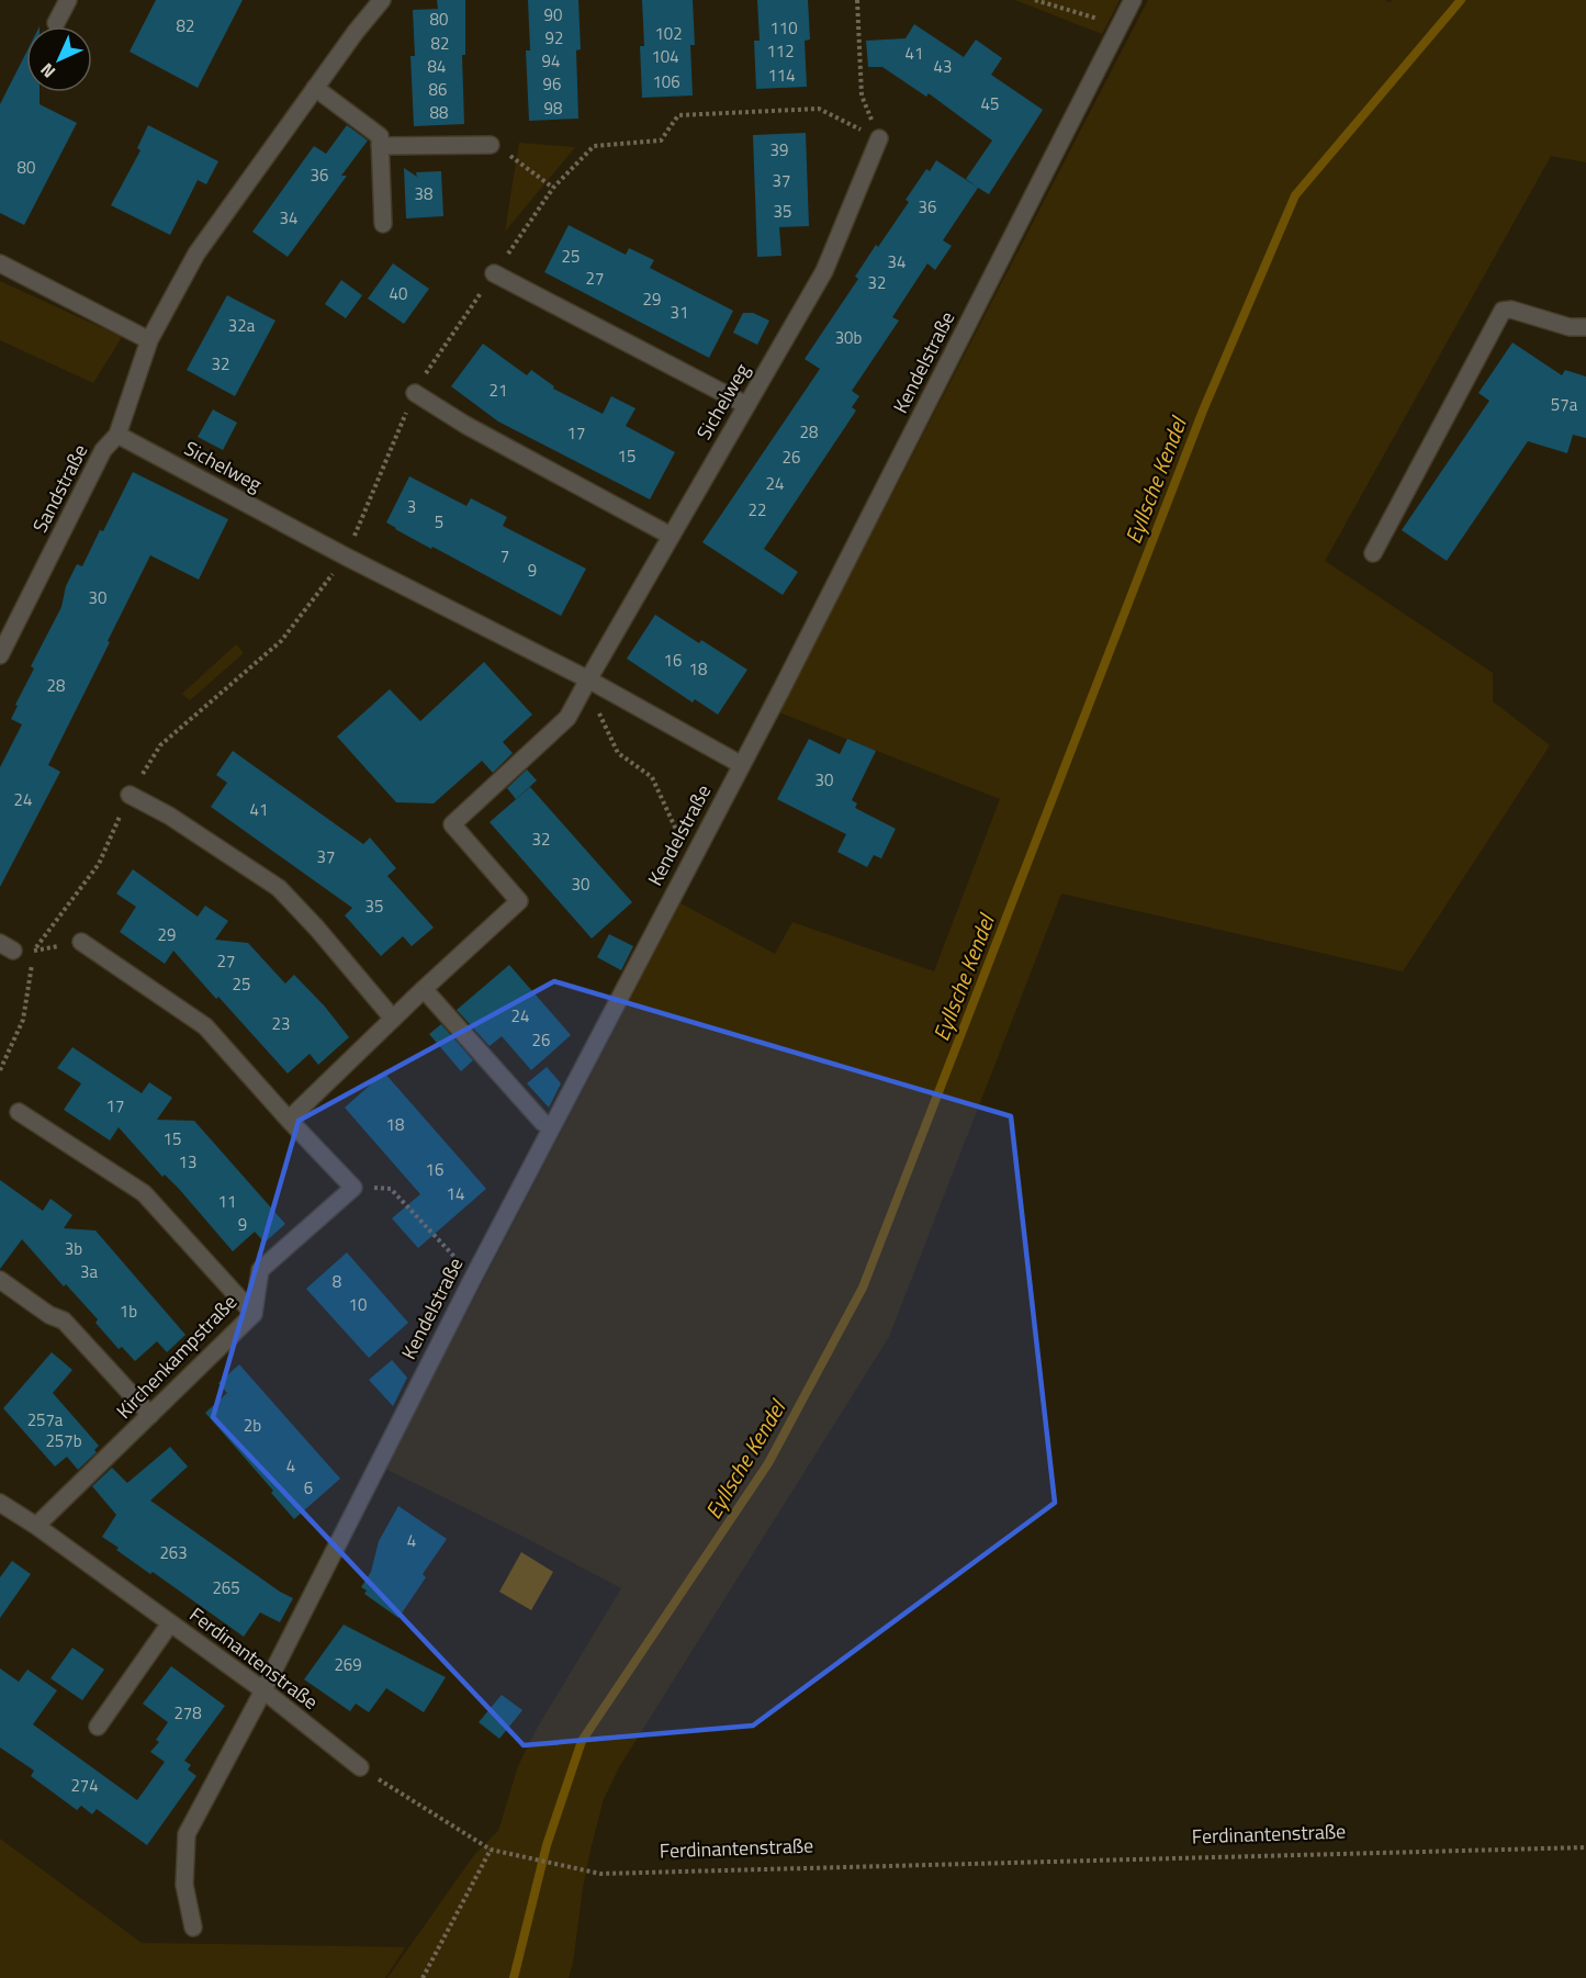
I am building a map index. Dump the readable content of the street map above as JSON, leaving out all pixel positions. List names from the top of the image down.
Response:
{
  "streets": {
    "street": [
      "Kendelstraße",
      "Sichelweg",
      "Sandstraße",
      "Kirchenkampstraße",
      "Ferdinantenstraße"
    ]
  },
  "crossings": [
    ["Kendelstraße", "Ferdinantenstraße"],
    ["Sichelweg", "Sandstraße"],
    ["Kirchenkampstraße", "Ferdinantenstraße"]
  ],
  "water": ["Eyllsche Kendel"],
  "house_numbers": [
    "90",
    "80",
    "82",
    "110",
    "102",
    "92",
    "82",
    "112",
    "41",
    "104",
    "94",
    "84",
    "43",
    "114",
    "106",
    "96",
    "86",
    "45",
    "98",
    "88",
    "39",
    "80",
    "36",
    "37",
    "38",
    "36",
    "35",
    "34",
    "25",
    "34",
    "27",
    "32",
    "40",
    "29",
    "31",
    "32a",
    "30b",
    "32",
    "21",
    "57a",
    "28",
    "17",
    "15",
    "26",
    "24",
    "3",
    "22",
    "5",
    "7",
    "9",
    "30",
    "16",
    "18",
    "28",
    "30",
    "24",
    "41",
    "32",
    "37",
    "30",
    "35",
    "29",
    "27",
    "25",
    "24",
    "23",
    "26",
    "17",
    "18",
    "15",
    "13",
    "16",
    "14",
    "11",
    "9",
    "3b",
    "3a",
    "8",
    "10",
    "1b",
    "257a",
    "2b",
    "257b",
    "4",
    "6",
    "4",
    "263",
    "265",
    "269",
    "278",
    "274"
  ],
  "north": "bottom left"
}
